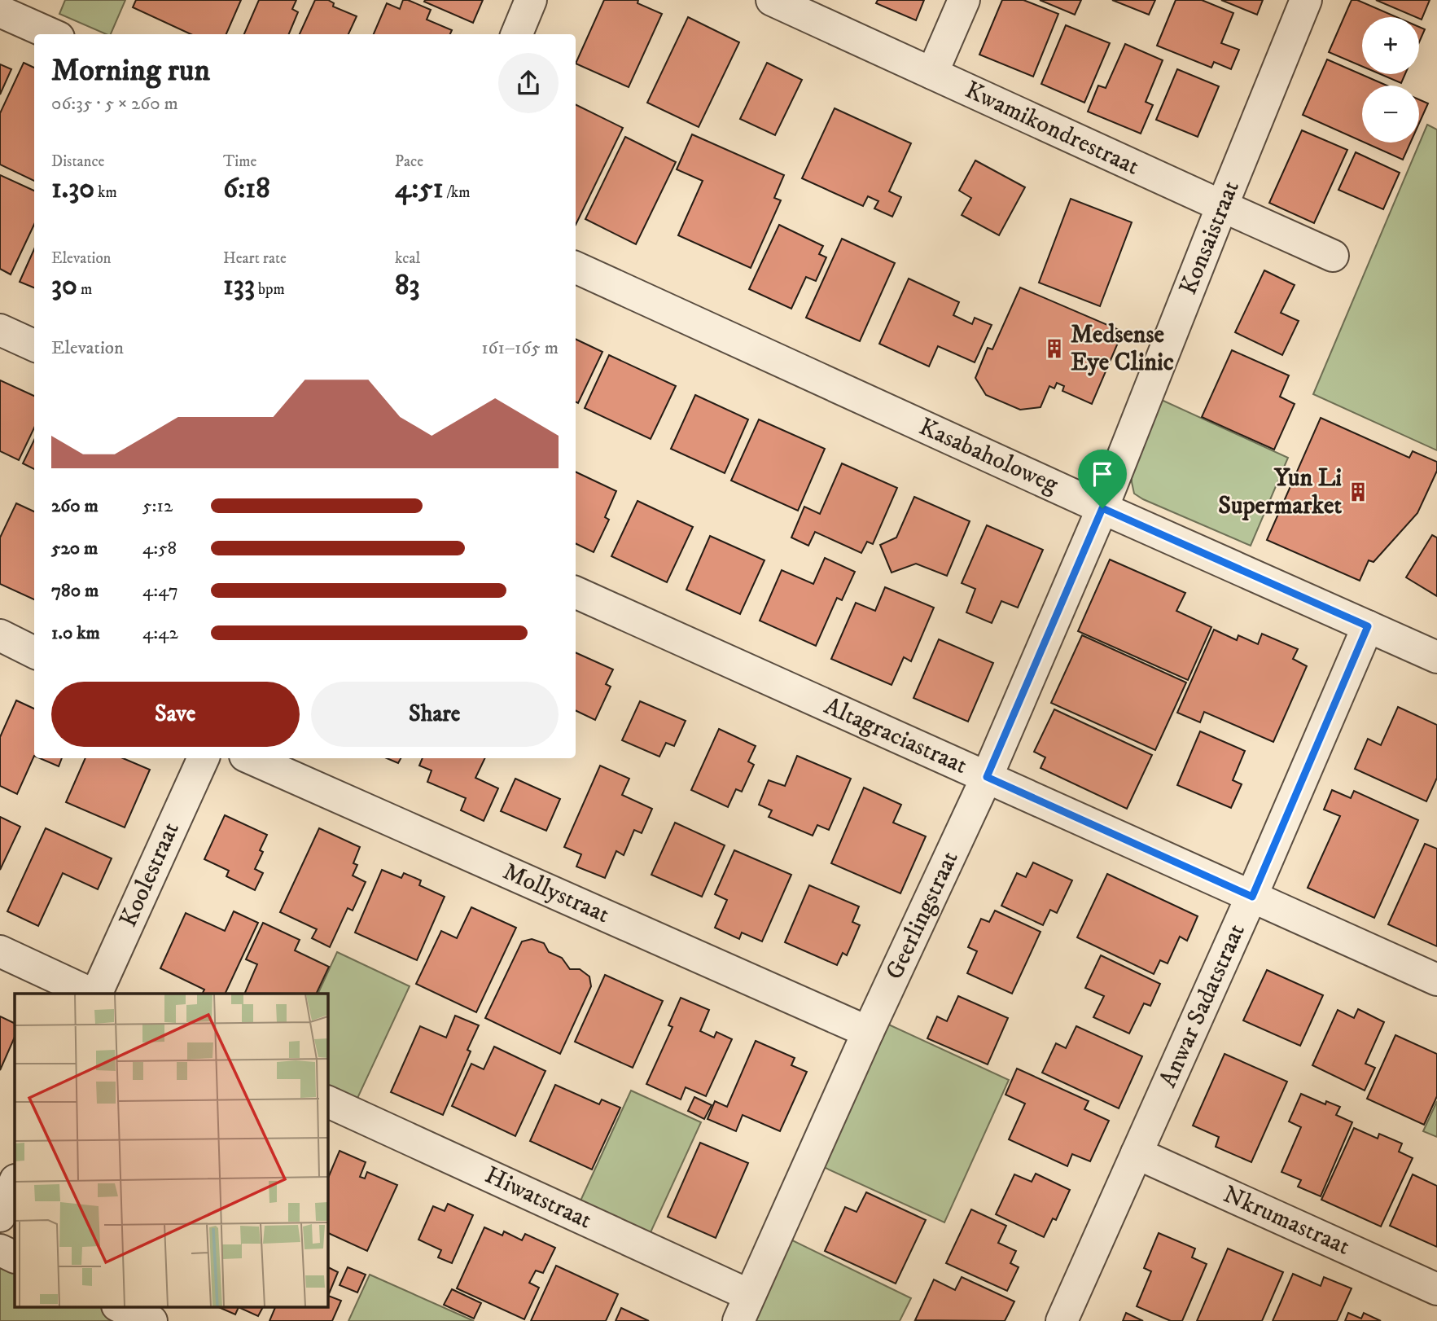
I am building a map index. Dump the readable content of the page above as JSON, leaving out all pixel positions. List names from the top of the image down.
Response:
{
  "streets": {
    "street": [
      "Kwamikondrestraat",
      "Konsaistraat",
      "Kasabaholoweg",
      "Altagraciastraat",
      "Koolestraat",
      "Mollystraat",
      "Geerlingstraat",
      "Anwar Sadatstraat",
      "Hiwatstraat",
      "Nkrumastraat"
    ]
  },
  "crossings": [
    ["Kwamikondrestraat", "Konsaistraat"],
    ["Konsaistraat", "Kasabaholoweg"],
    ["Konsaistraat", "Geerlingstraat"],
    ["Kasabaholoweg", "Geerlingstraat"],
    ["Kasabaholoweg", "Anwar Sadatstraat"],
    ["Altagraciastraat", "Geerlingstraat"],
    ["Altagraciastraat", "Anwar Sadatstraat"],
    ["Mollystraat", "Geerlingstraat"],
    ["Geerlingstraat", "Hiwatstraat"],
    ["Anwar Sadatstraat", "Nkrumastraat"]
  ],
  "places": {
    "building": ["Medsense Eye Clinic", "Yun Li Supermarket"]
  },
  "page": {
    "map_buttons": ["+", "−"],
    "heading": ["Morning run", "06:35 · 5 × 260 m"],
    "stats": [
      ["Distance", "1.30 km"],
      ["Time", "6:18"],
      ["Pace", "4:51 /km"],
      ["Elevation", "30 m"],
      ["Heart rate", "133 bpm"],
      ["kcal", "83"]
    ],
    "chart": ["Elevation", "161–165 m"],
    "list": [
      {
        "name": "260 m",
        "note": "5:12"
      },
      {
        "name": "520 m",
        "note": "4:58"
      },
      {
        "name": "780 m",
        "note": "4:47"
      },
      {
        "name": "1.0 km",
        "note": "4:42"
      }
    ],
    "buttons": ["Save", "Share"]
  }
}
